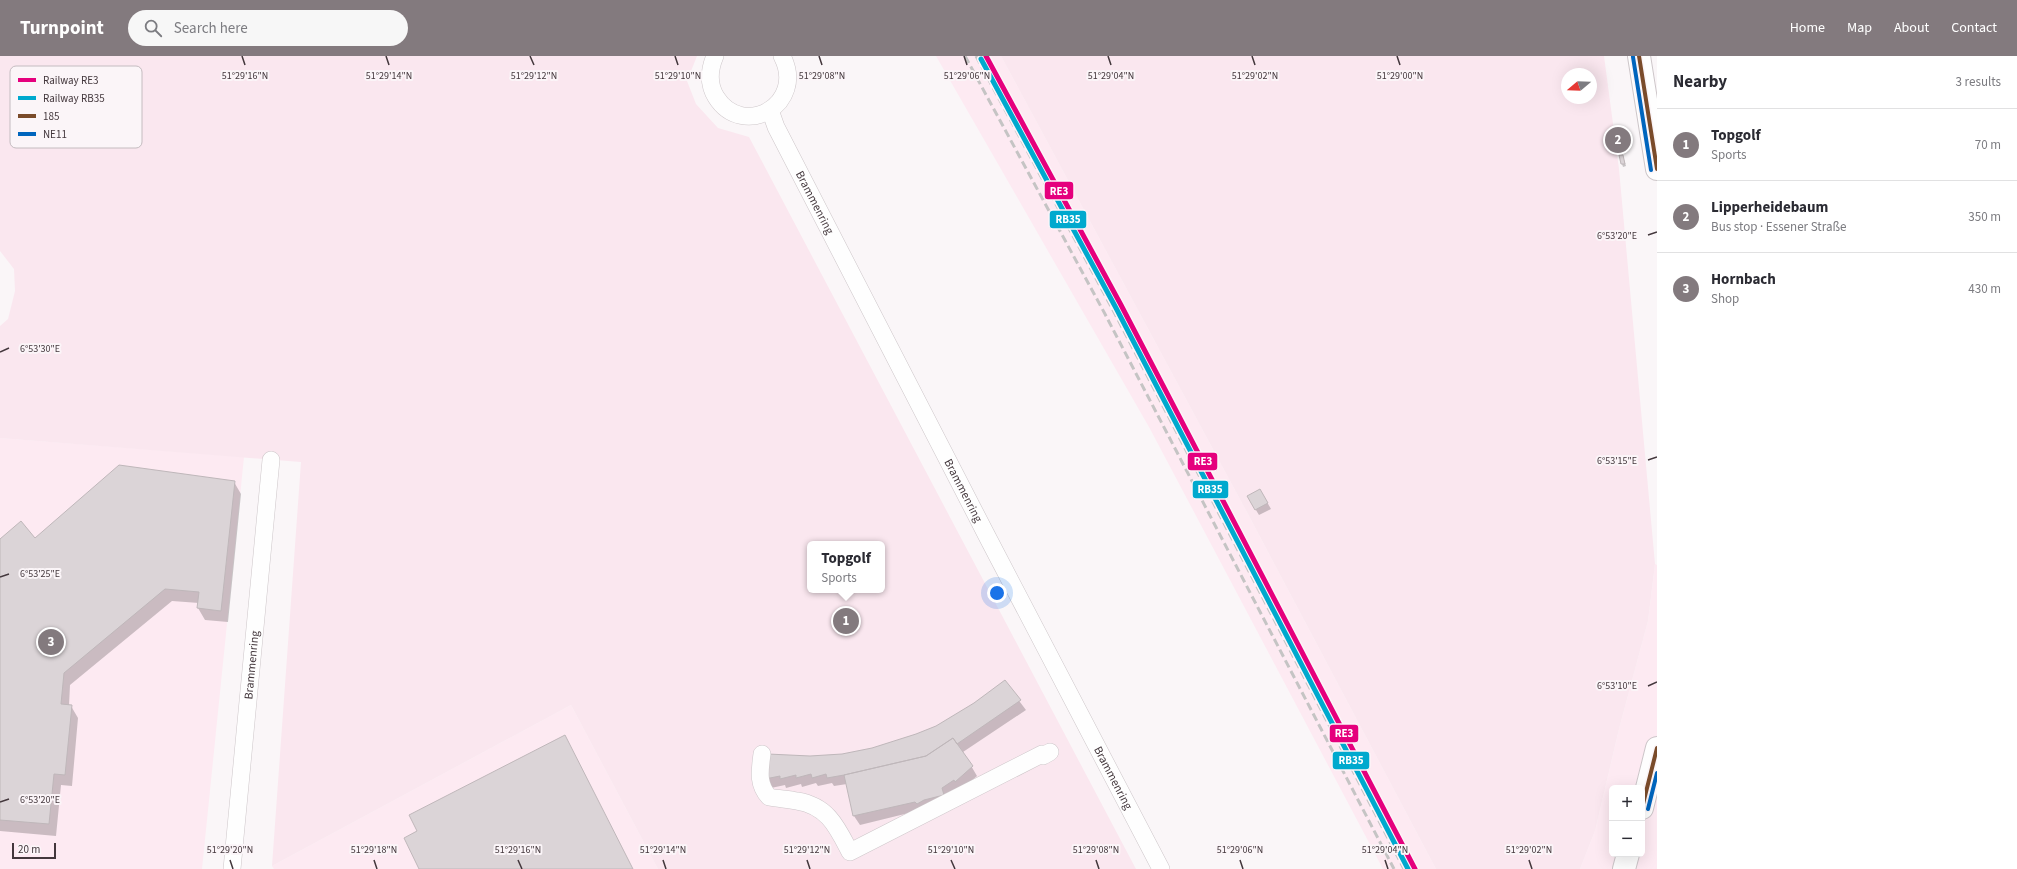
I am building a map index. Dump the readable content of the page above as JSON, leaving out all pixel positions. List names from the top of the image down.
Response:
{
  "streets": {
    "street": ["Brammenring"]
  },
  "lines": [
    "rail line RE3",
    "transit line 185",
    "transit line NE11",
    "rail line RB35"
  ],
  "legend": [
    "Railway RE3",
    "Railway RB35",
    "185",
    "NE11"
  ],
  "scale_bar": "20 m",
  "north": "left",
  "page": {
    "header": "Turnpoint",
    "search": "Search here",
    "nav": [
      "Home",
      "Map",
      "About",
      "Contact"
    ],
    "heading": ["Nearby", "3 results"],
    "list": [
      {
        "mark": "1",
        "name": "Topgolf",
        "note": "Sports",
        "value": "70 m"
      },
      {
        "mark": "2",
        "name": "Lipperheidebaum",
        "note": "Bus stop · Essener Straße",
        "value": "350 m"
      },
      {
        "mark": "3",
        "name": "Hornbach",
        "note": "Shop",
        "value": "430 m"
      }
    ],
    "pins": ["2", "1", "3"],
    "popup": ["Topgolf", "Sports"],
    "map_buttons": ["+", "−"],
    "scale": "20 m"
  },
  "coordinates": [
    "51°29'16\"N",
    "51°29'14\"N",
    "51°29'12\"N",
    "51°29'10\"N",
    "51°29'08\"N",
    "51°29'06\"N",
    "51°29'04\"N",
    "51°29'02\"N",
    "51°29'00\"N",
    "6°53'20\"E",
    "6°53'30\"E",
    "6°53'15\"E",
    "6°53'25\"E",
    "6°53'10\"E",
    "51°29'20\"N",
    "51°29'18\"N"
  ]
}
